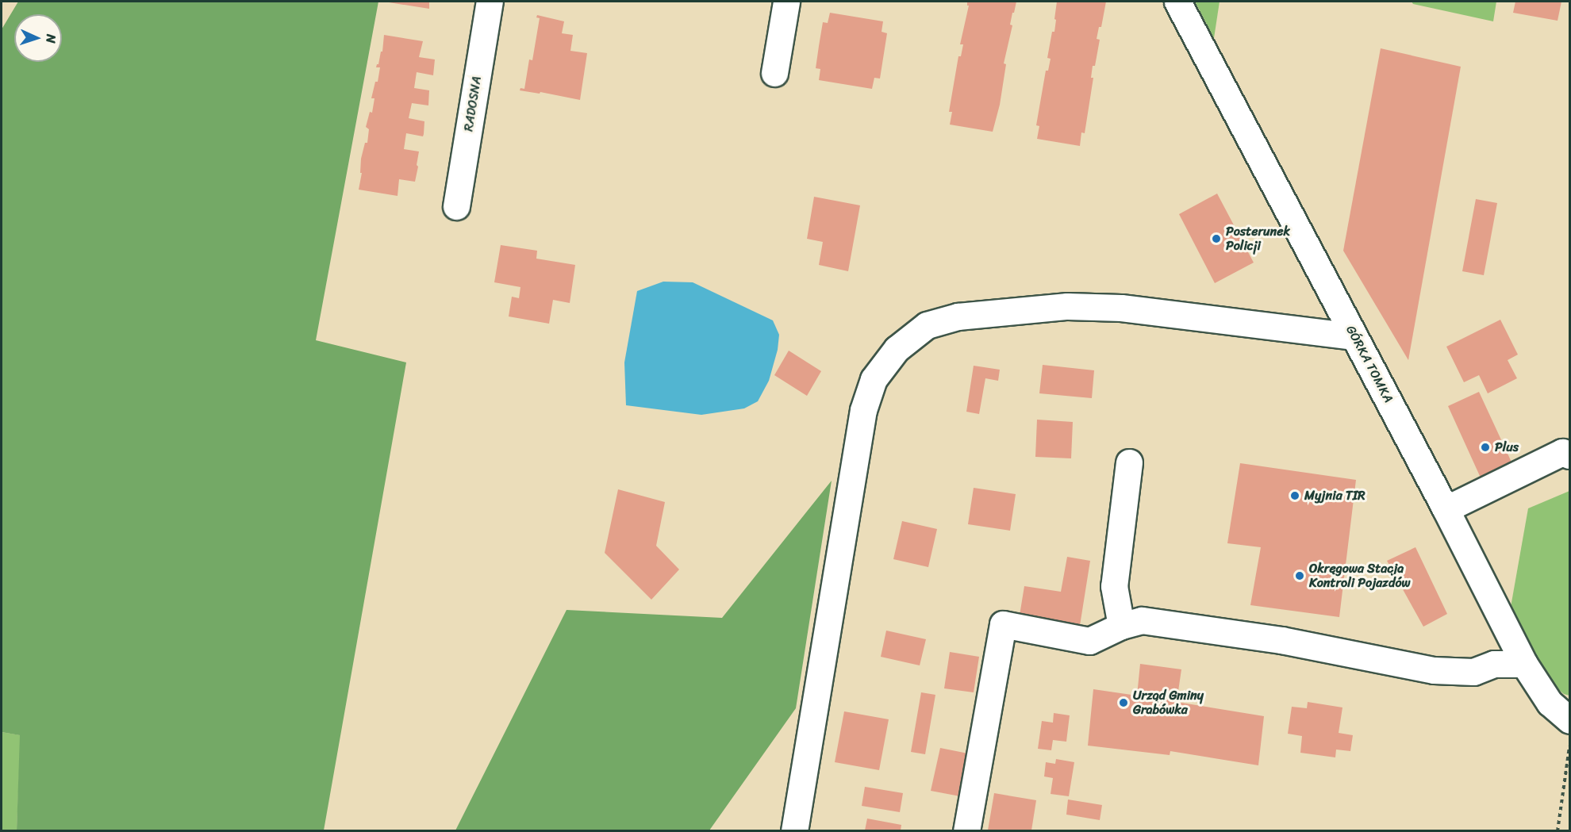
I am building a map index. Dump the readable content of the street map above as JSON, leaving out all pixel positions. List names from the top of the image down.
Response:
{
  "streets": {
    "street": ["RADOSNA", "GÓRKA TOMKA"]
  },
  "places": [
    "Posterunek Policji",
    "Plus",
    "Myjnia TIR",
    "Okręgowa Stacja Kontroli Pojazdów",
    "Urząd Gminy Grabówka"
  ],
  "north": "right"
}
